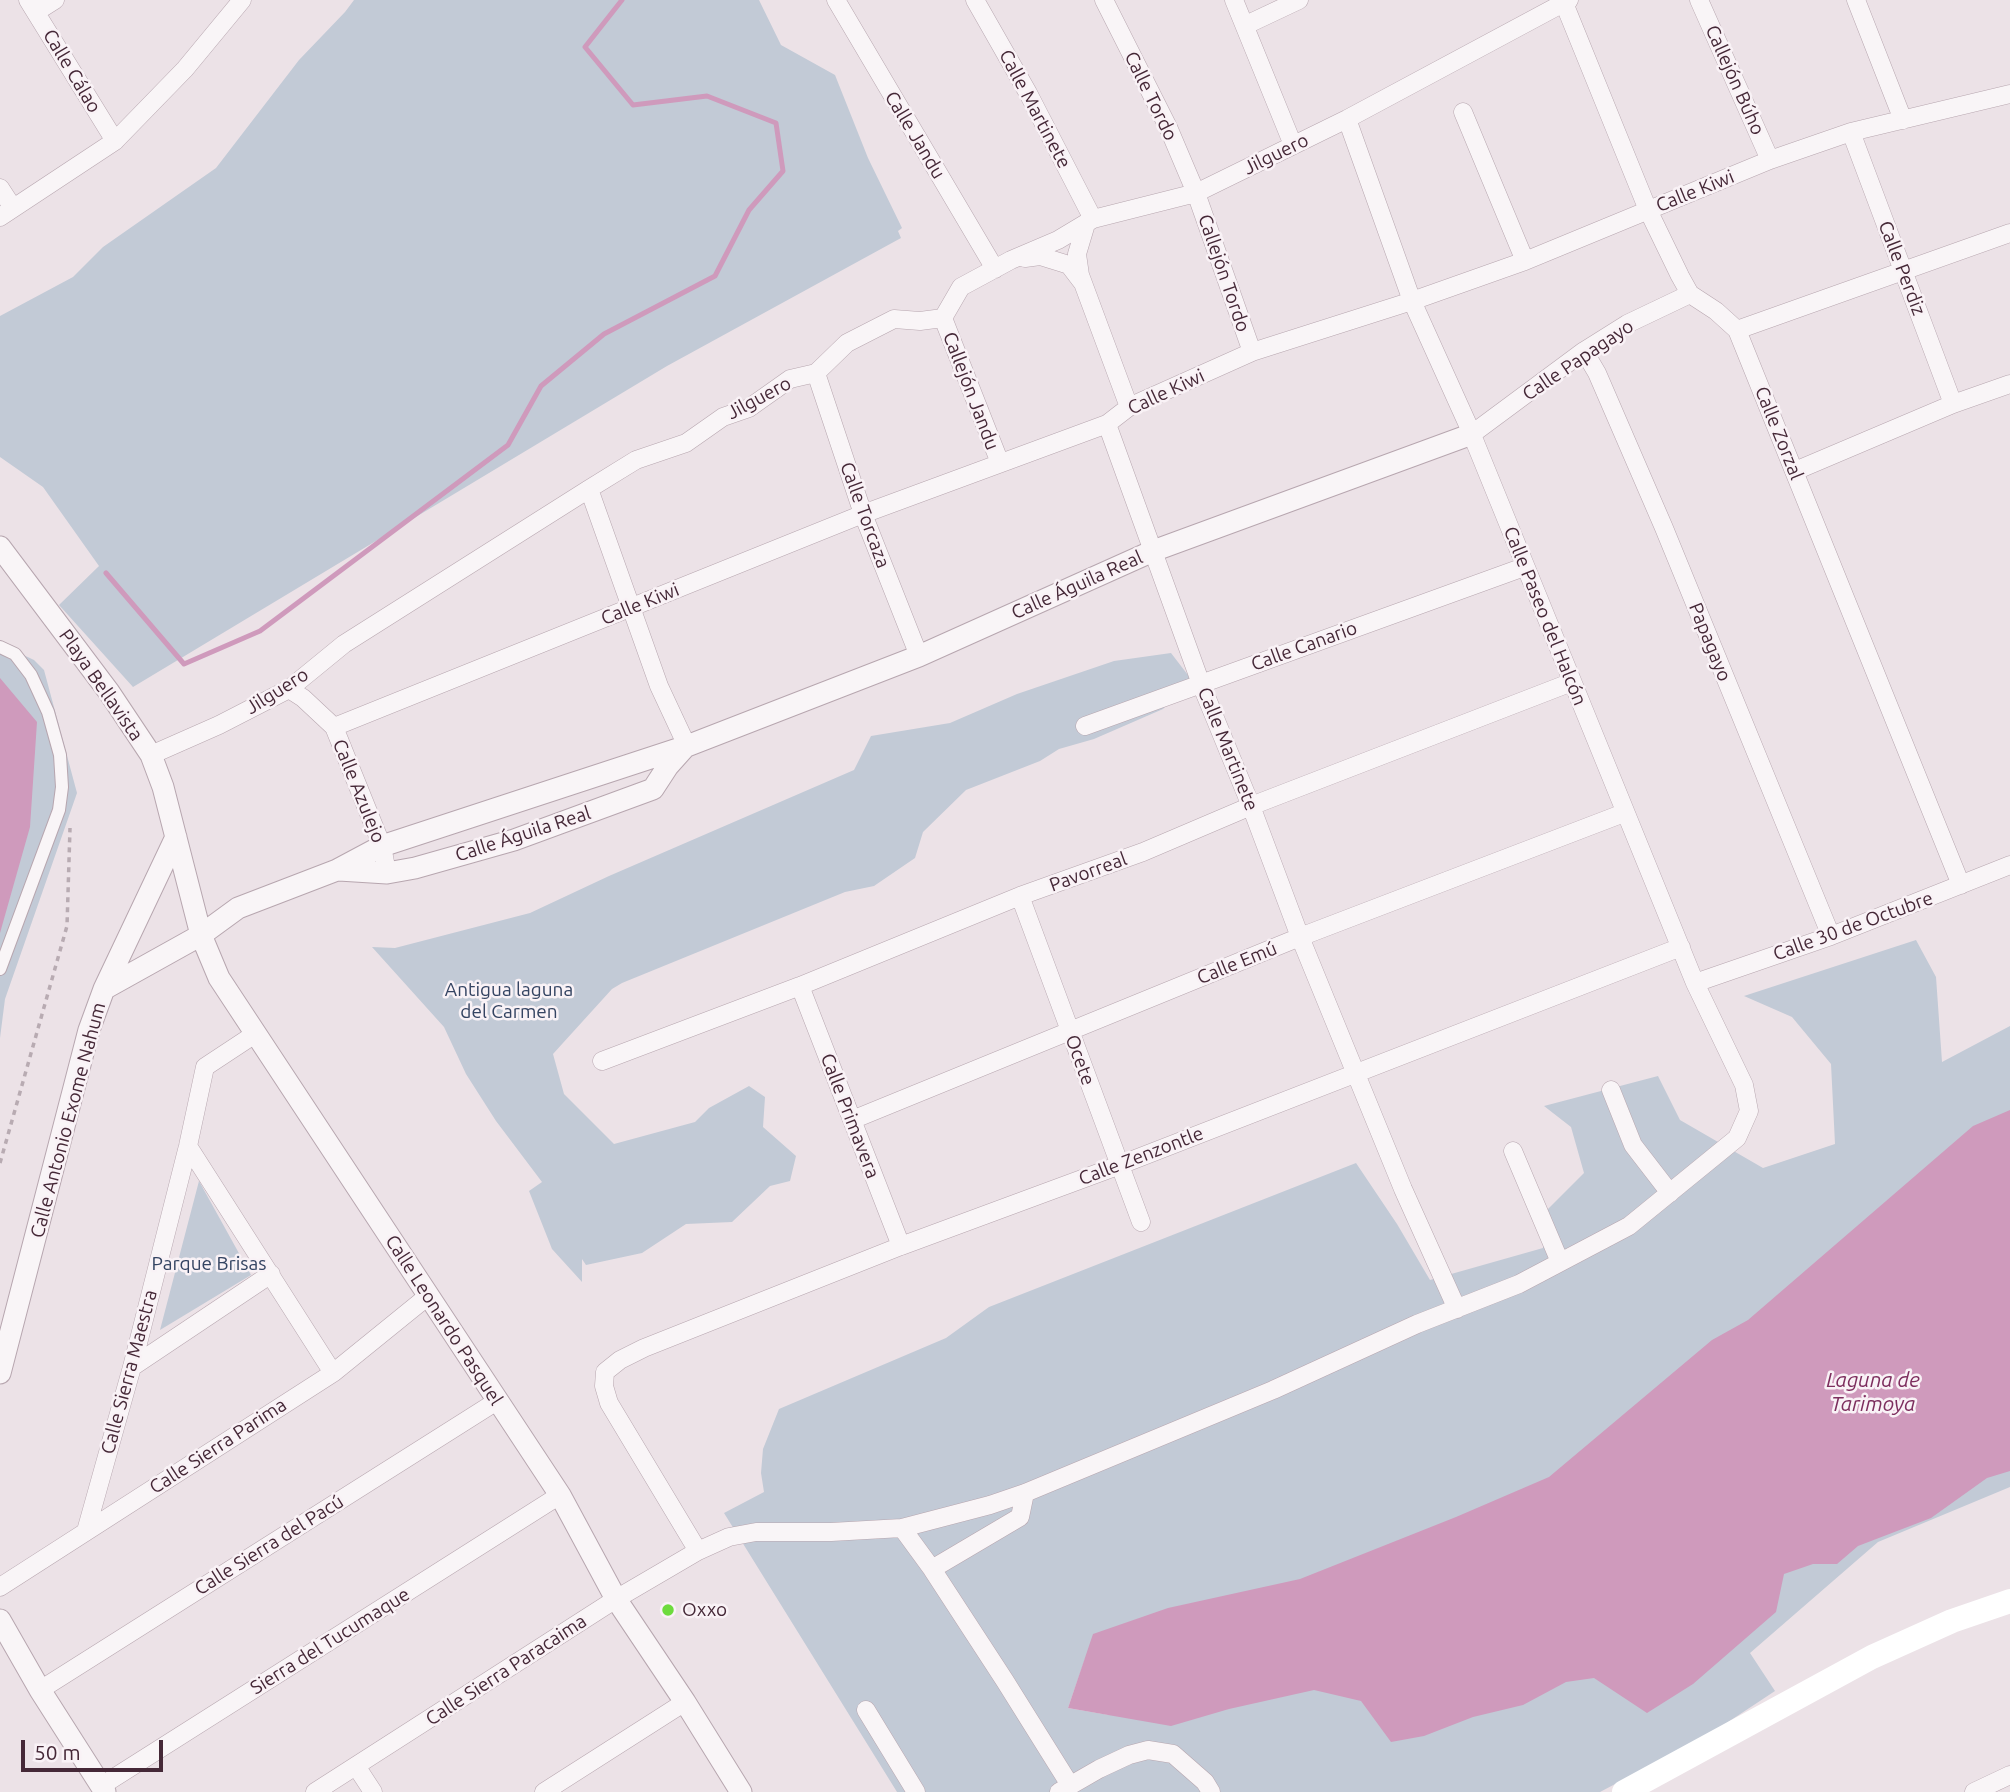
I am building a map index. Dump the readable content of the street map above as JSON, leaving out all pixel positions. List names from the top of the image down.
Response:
{
  "streets": {
    "street": [
      "Calle Cálao",
      "Callejón Búho",
      "Calle Tordo",
      "Calle Martinete",
      "Calle Jandu",
      "Jilguero",
      "Calle Kiwi",
      "Calle Perdiz",
      "Callejón Tordo",
      "Calle Papagayo",
      "Callejón Jandu",
      "Calle Zorzal",
      "Calle Torcaza",
      "Calle Águila Real",
      "Calle Paseo del Halcón",
      "Papagayo",
      "Calle Canario",
      "Playa Bellavista",
      "Calle Azulejo",
      "Pavorreal",
      "Calle 30 de Octubre",
      "Calle Emú",
      "Ocete",
      "Calle Primavera",
      "Calle Antonio Exome Nahum",
      "Calle Zenzontle",
      "Calle Leonardo Pasquel",
      "Calle Sierra Maestra",
      "Calle Sierra Parima",
      "Calle Sierra del Pacú",
      "Sierra del Tucumaque",
      "Calle Sierra Paracaima"
    ]
  },
  "crossings": [
    ["Callejón Búho", "Calle Kiwi"],
    ["Calle Tordo", "Jilguero"],
    ["Calle Tordo", "Callejón Tordo"],
    ["Calle Martinete", "Jilguero"],
    ["Calle Martinete", "Calle Kiwi"],
    ["Calle Martinete", "Calle Águila Real"],
    ["Calle Martinete", "Calle Canario"],
    ["Calle Martinete", "Pavorreal"],
    ["Calle Martinete", "Calle Emú"],
    ["Calle Martinete", "Calle Zenzontle"],
    ["Calle Martinete", "Calle Sierra Paracaima"],
    ["Calle Jandu", "Jilguero"],
    ["Jilguero", "Callejón Tordo"],
    ["Jilguero", "Callejón Jandu"],
    ["Jilguero", "Calle Zorzal"],
    ["Jilguero", "Calle Torcaza"],
    ["Jilguero", "Calle Paseo del Halcón"],
    ["Jilguero", "Playa Bellavista"],
    ["Jilguero", "Calle Azulejo"],
    ["Calle Kiwi", "Calle Perdiz"],
    ["Calle Kiwi", "Callejón Tordo"],
    ["Calle Kiwi", "Callejón Jandu"],
    ["Calle Kiwi", "Calle Zorzal"],
    ["Calle Kiwi", "Calle Torcaza"],
    ["Calle Kiwi", "Calle Paseo del Halcón"],
    ["Calle Kiwi", "Calle Azulejo"],
    ["Calle Papagayo", "Calle Zorzal"],
    ["Calle Papagayo", "Calle Águila Real"],
    ["Calle Papagayo", "Calle Paseo del Halcón"],
    ["Calle Papagayo", "Papagayo"],
    ["Calle Zorzal", "Calle 30 de Octubre"],
    ["Calle Torcaza", "Calle Águila Real"],
    ["Calle Águila Real", "Calle Paseo del Halcón"],
    ["Calle Águila Real", "Calle Azulejo"],
    ["Calle Águila Real", "Calle Antonio Exome Nahum"],
    ["Calle Águila Real", "Calle Leonardo Pasquel"],
    ["Calle Paseo del Halcón", "Calle Canario"],
    ["Calle Paseo del Halcón", "Pavorreal"],
    ["Calle Paseo del Halcón", "Calle 30 de Octubre"],
    ["Calle Paseo del Halcón", "Calle Emú"],
    ["Calle Paseo del Halcón", "Calle Zenzontle"],
    ["Calle Paseo del Halcón", "Calle Sierra Paracaima"],
    ["Papagayo", "Calle 30 de Octubre"],
    ["Playa Bellavista", "Calle Antonio Exome Nahum"],
    ["Playa Bellavista", "Calle Leonardo Pasquel"],
    ["Pavorreal", "Ocete"],
    ["Pavorreal", "Calle Primavera"],
    ["Calle Emú", "Ocete"],
    ["Calle Emú", "Calle Primavera"],
    ["Ocete", "Calle Zenzontle"],
    ["Calle Primavera", "Calle Zenzontle"],
    ["Calle Antonio Exome Nahum", "Calle Leonardo Pasquel"],
    ["Calle Zenzontle", "Calle Sierra Paracaima"],
    ["Calle Leonardo Pasquel", "Calle Sierra Maestra"],
    ["Calle Leonardo Pasquel", "Calle Sierra Parima"],
    ["Calle Leonardo Pasquel", "Calle Sierra del Pacú"],
    ["Calle Leonardo Pasquel", "Sierra del Tucumaque"],
    ["Calle Leonardo Pasquel", "Calle Sierra Paracaima"],
    ["Calle Sierra Maestra", "Calle Sierra Parima"]
  ],
  "water": ["Laguna de Tarimoya"],
  "parks": ["Antigua laguna del Carmen", "Parque Brisas"],
  "places": ["Oxxo"],
  "scale_bar": "50 m"
}
